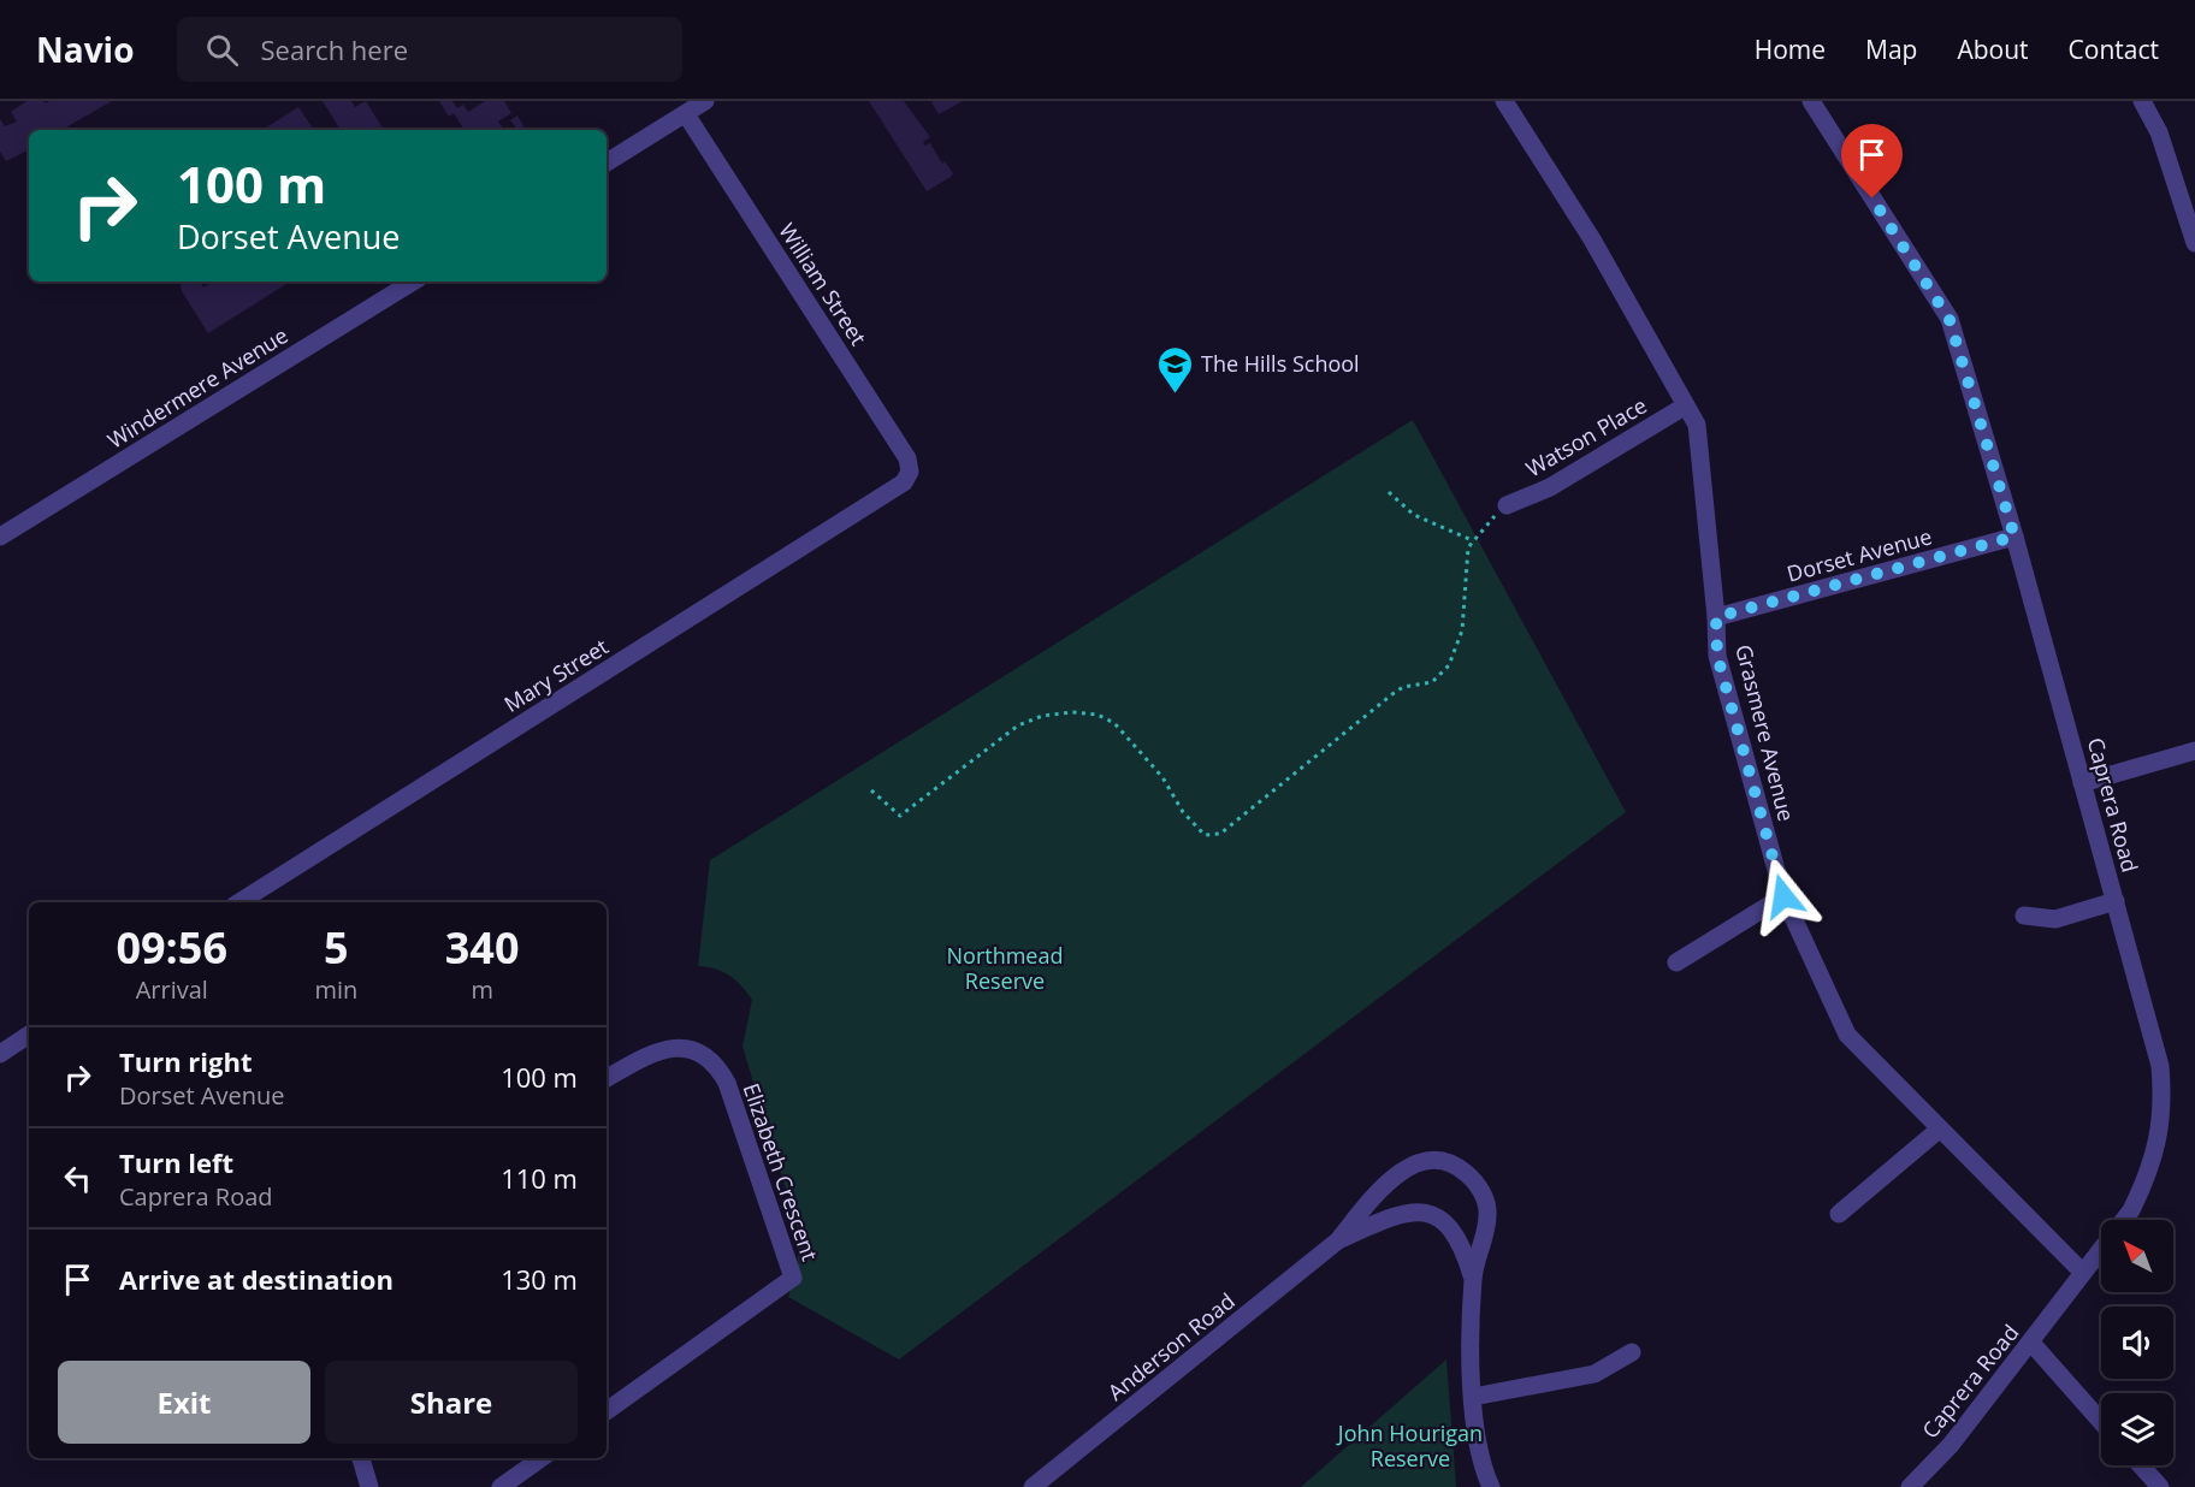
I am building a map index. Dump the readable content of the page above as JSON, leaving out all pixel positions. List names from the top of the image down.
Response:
{
  "streets": {
    "street": [
      "William Street",
      "Windermere Avenue",
      "Watson Place",
      "Dorset Avenue",
      "Mary Street",
      "Grasmere Avenue",
      "Caprera Road",
      "Elizabeth Crescent",
      "Anderson Road"
    ]
  },
  "crossings": [
    ["William Street", "Mary Street"],
    ["Watson Place", "Grasmere Avenue"],
    ["Dorset Avenue", "Grasmere Avenue"],
    ["Dorset Avenue", "Caprera Road"],
    ["Grasmere Avenue", "Caprera Road"]
  ],
  "parks": ["Northmead Reserve", "John Hourigan Reserve"],
  "places": {
    "school or university": ["The Hills School"]
  },
  "north": "top left",
  "page": {
    "header": "Navio",
    "search": "Search here",
    "nav": [
      "Home",
      "Map",
      "About",
      "Contact"
    ],
    "turn": ["100 m", "Dorset Avenue"],
    "eta": [
      "09:56",
      "Arrival",
      "5",
      "min",
      "340",
      "m"
    ],
    "list": [
      {
        "name": "Turn right",
        "note": "Dorset Avenue",
        "value": "100 m"
      },
      {
        "name": "Turn left",
        "note": "Caprera Road",
        "value": "110 m"
      },
      {
        "name": "Arrive at destination",
        "value": "130 m"
      }
    ],
    "buttons": ["Exit", "Share"]
  }
}
